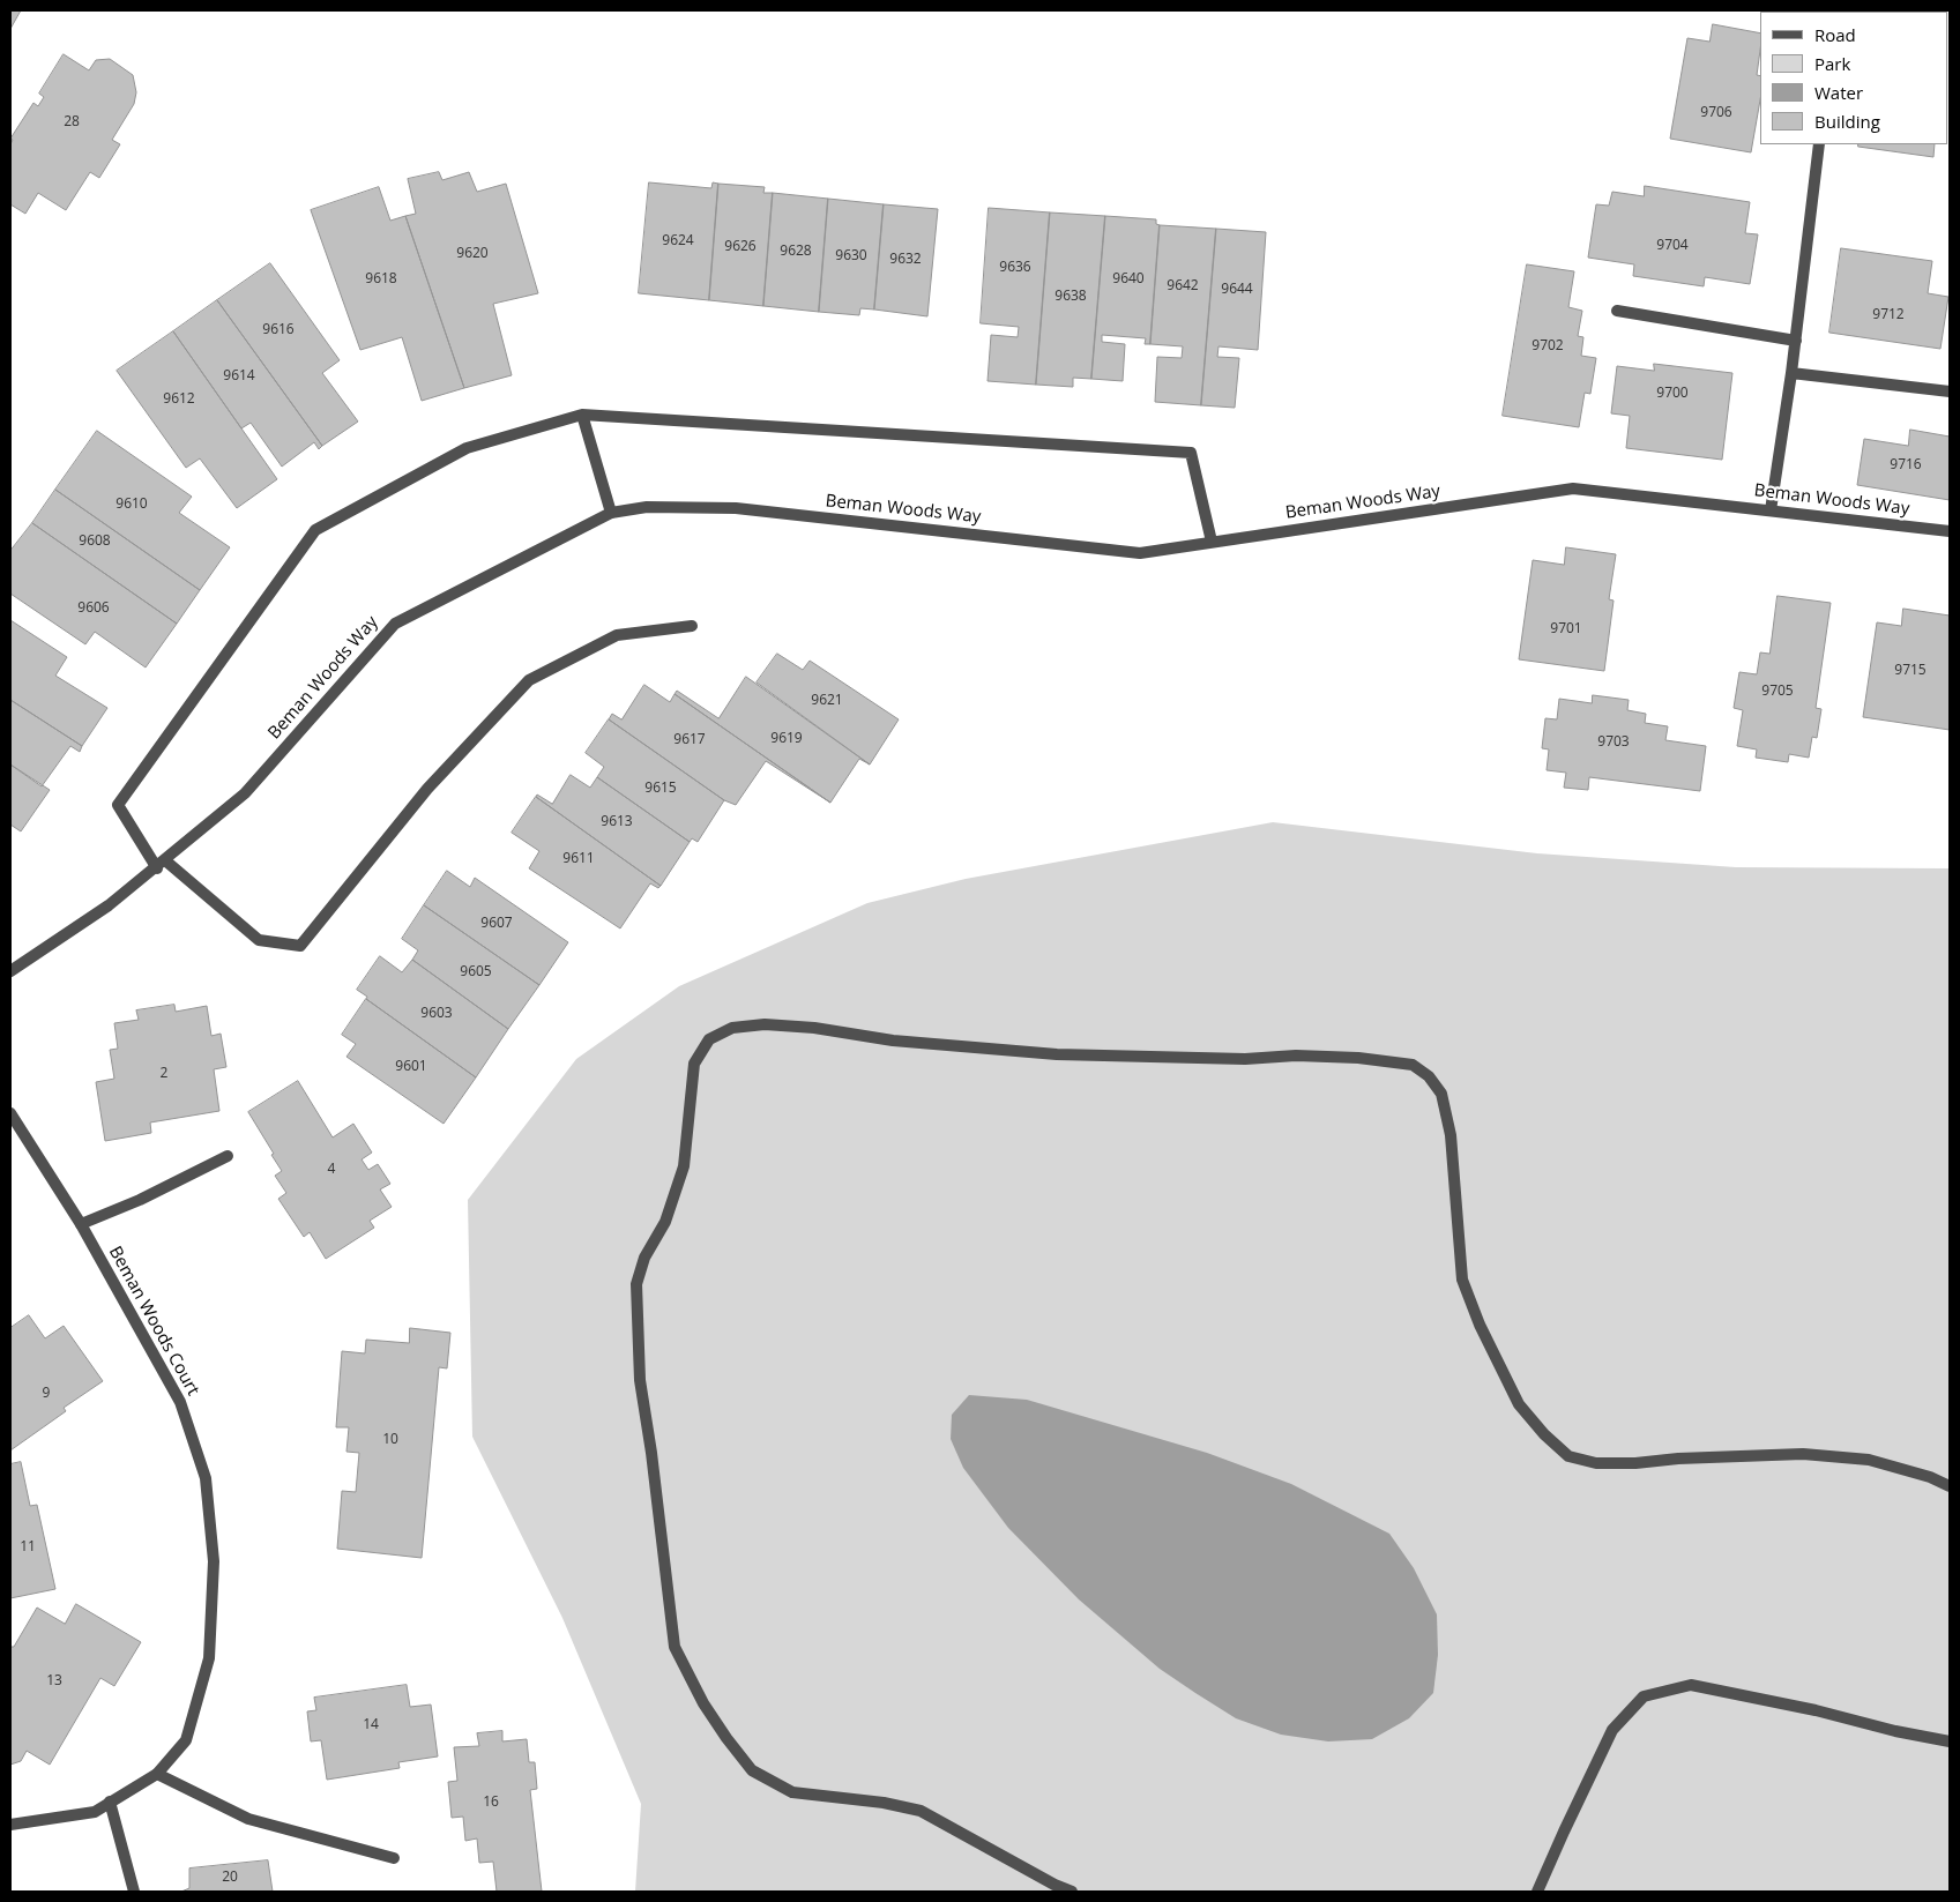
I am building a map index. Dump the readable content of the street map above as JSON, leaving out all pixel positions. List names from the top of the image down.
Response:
{
  "streets": {
    "street": ["Beman Woods Way", "Beman Woods Court"]
  },
  "house_numbers": [
    "9706",
    "28",
    "9624",
    "9704",
    "9626",
    "9628",
    "9620",
    "9630",
    "9632",
    "9636",
    "9618",
    "9640",
    "9642",
    "9644",
    "9638",
    "9712",
    "9616",
    "9702",
    "9614",
    "9700",
    "9612",
    "9716",
    "9610",
    "9608",
    "9606",
    "9701",
    "9715",
    "9705",
    "9621",
    "9619",
    "9617",
    "9703",
    "9615",
    "9613",
    "9611",
    "9607",
    "9605",
    "9603",
    "9601",
    "2",
    "4",
    "9",
    "10",
    "11",
    "13",
    "14",
    "16",
    "20"
  ],
  "legend": [
    "Road",
    "Park",
    "Water",
    "Building"
  ]
}
